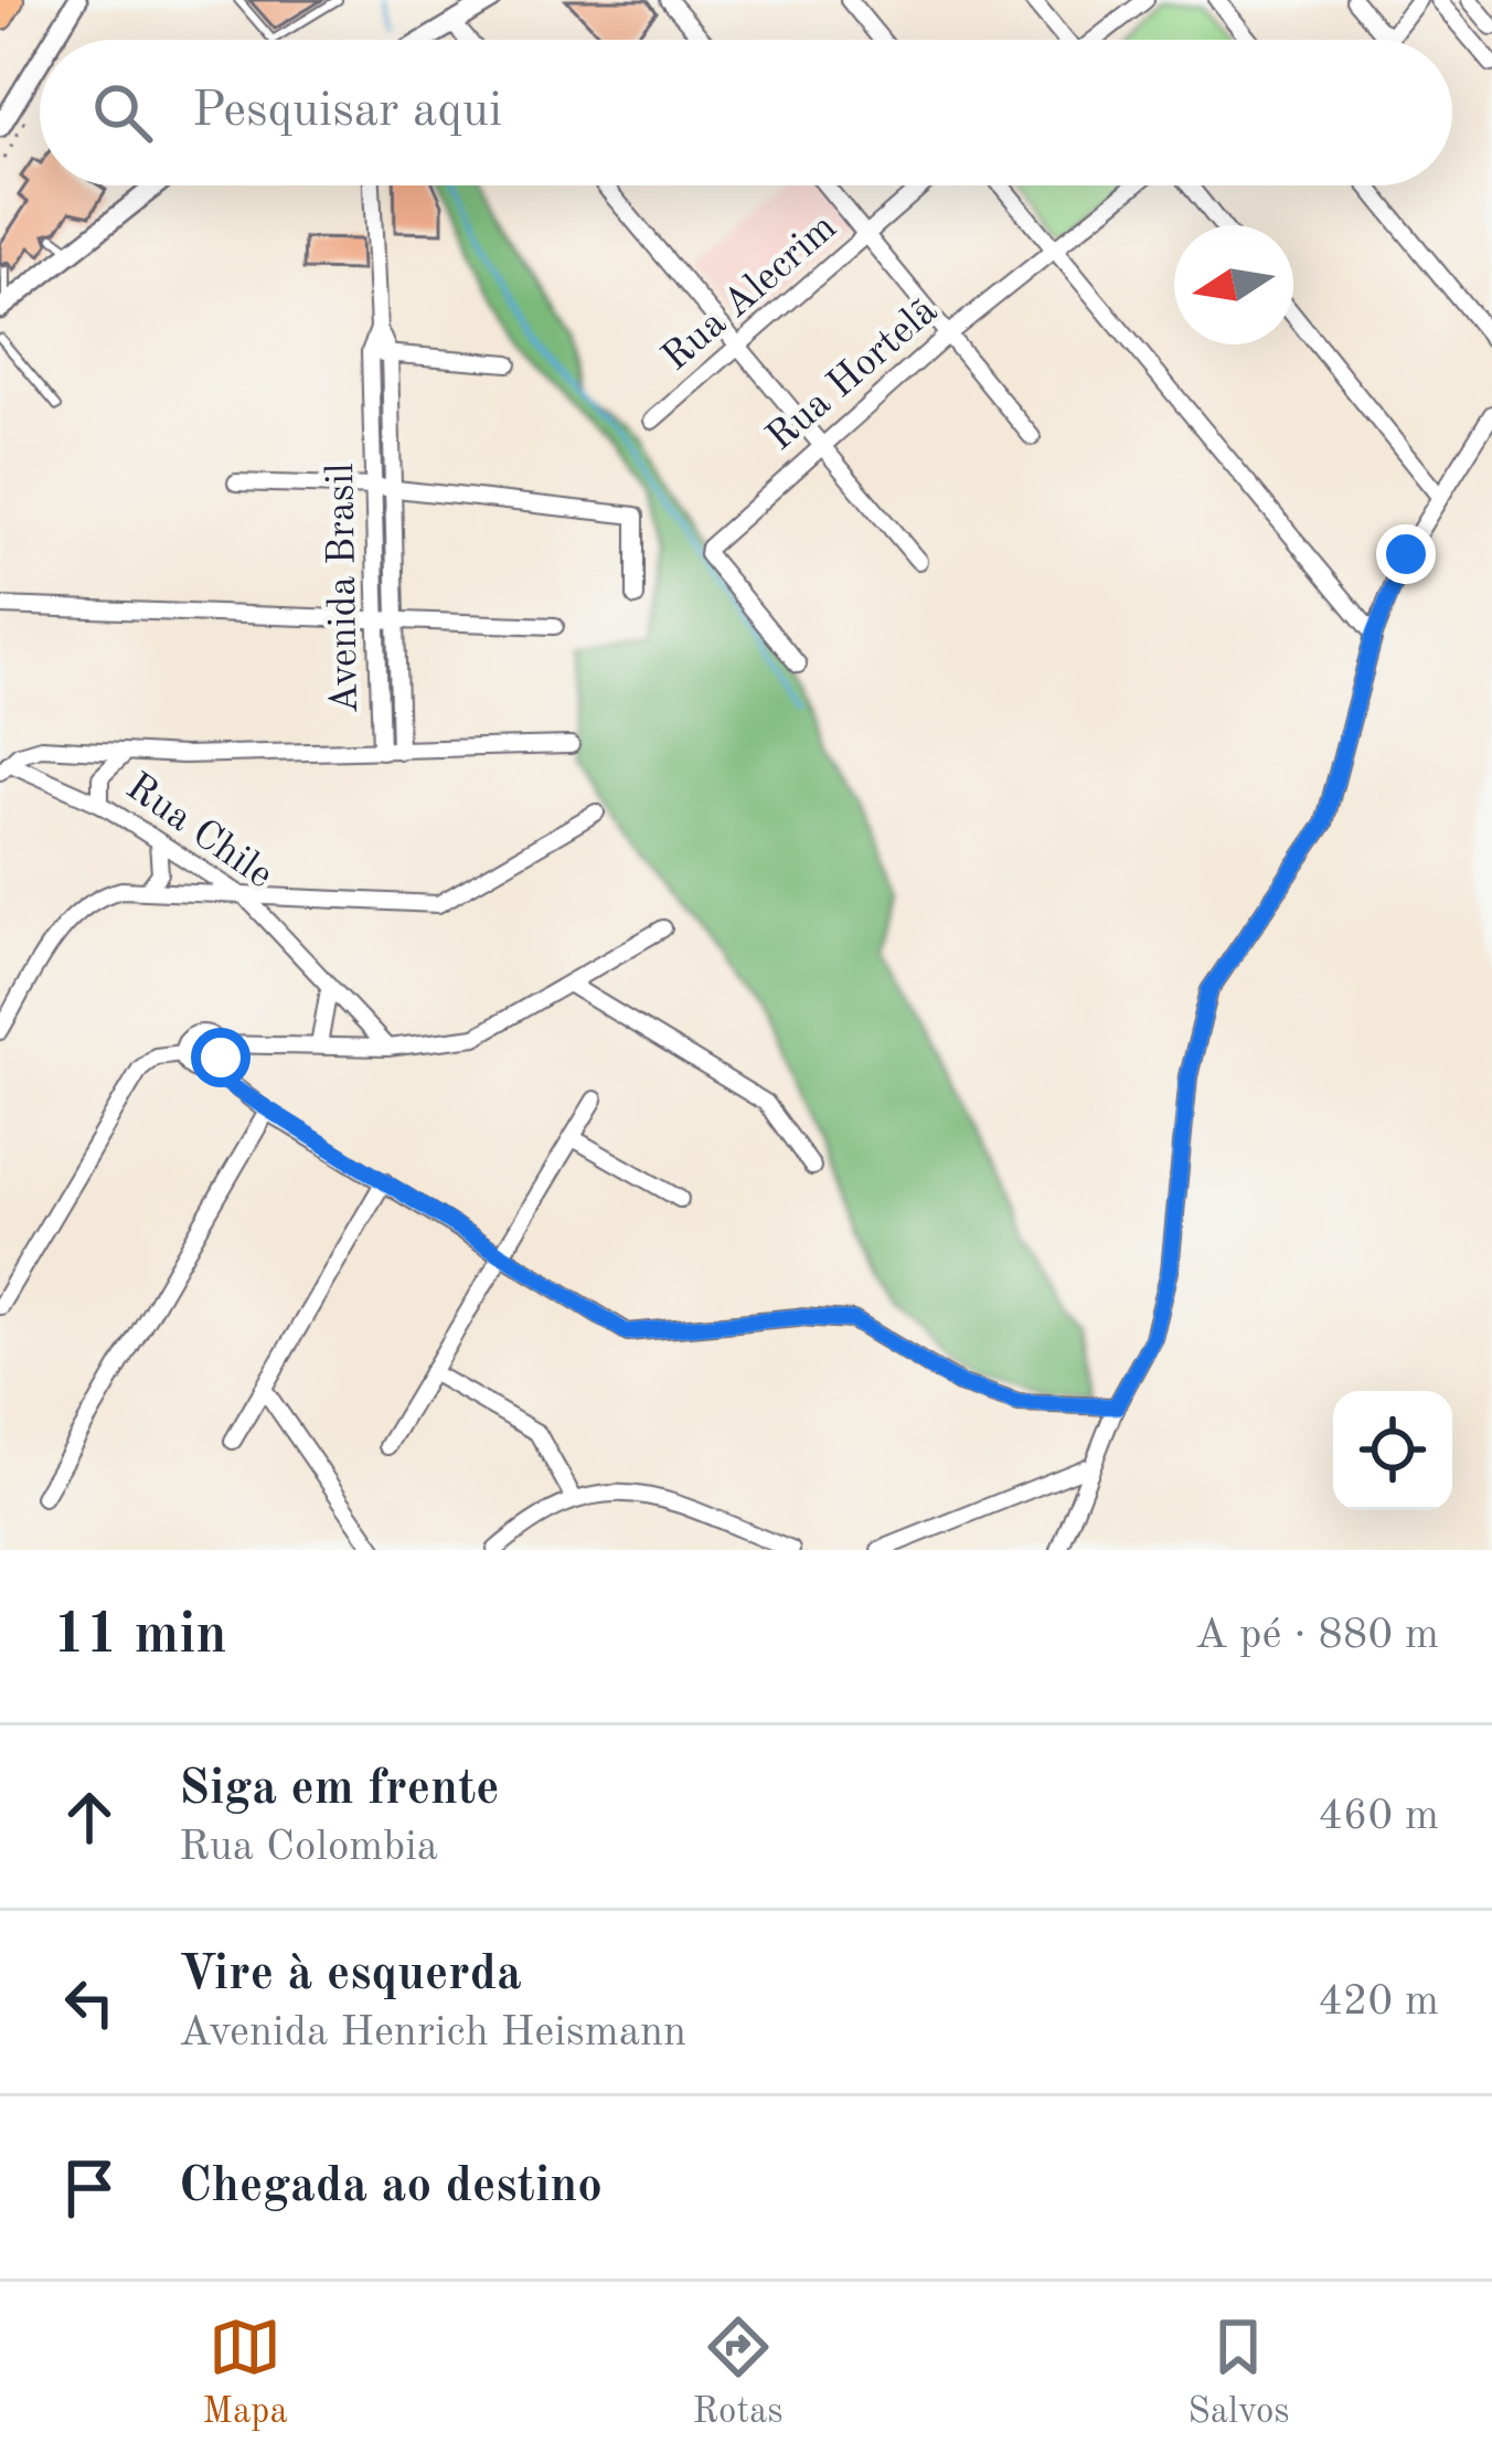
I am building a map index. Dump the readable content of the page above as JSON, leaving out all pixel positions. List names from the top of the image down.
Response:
{
  "streets": {
    "street": [
      "Rua Alecrim",
      "Rua Hortelã",
      "Avenida Brasil",
      "Rua Chile"
    ]
  },
  "crossings": [
    ["Avenida Brasil", "Rua Chile"]
  ],
  "north": "left",
  "page": {
    "search": "Pesquisar aqui",
    "heading": ["11 min", "A pé · 880 m"],
    "list": [
      ["Siga em frente", "Rua Colombia", "460 m"],
      ["Vire à esquerda", "Avenida Henrich Heismann", "420 m"],
      "Chegada ao destino"
    ],
    "nav": ["Mapa", "Rotas", "Salvos"]
  }
}
